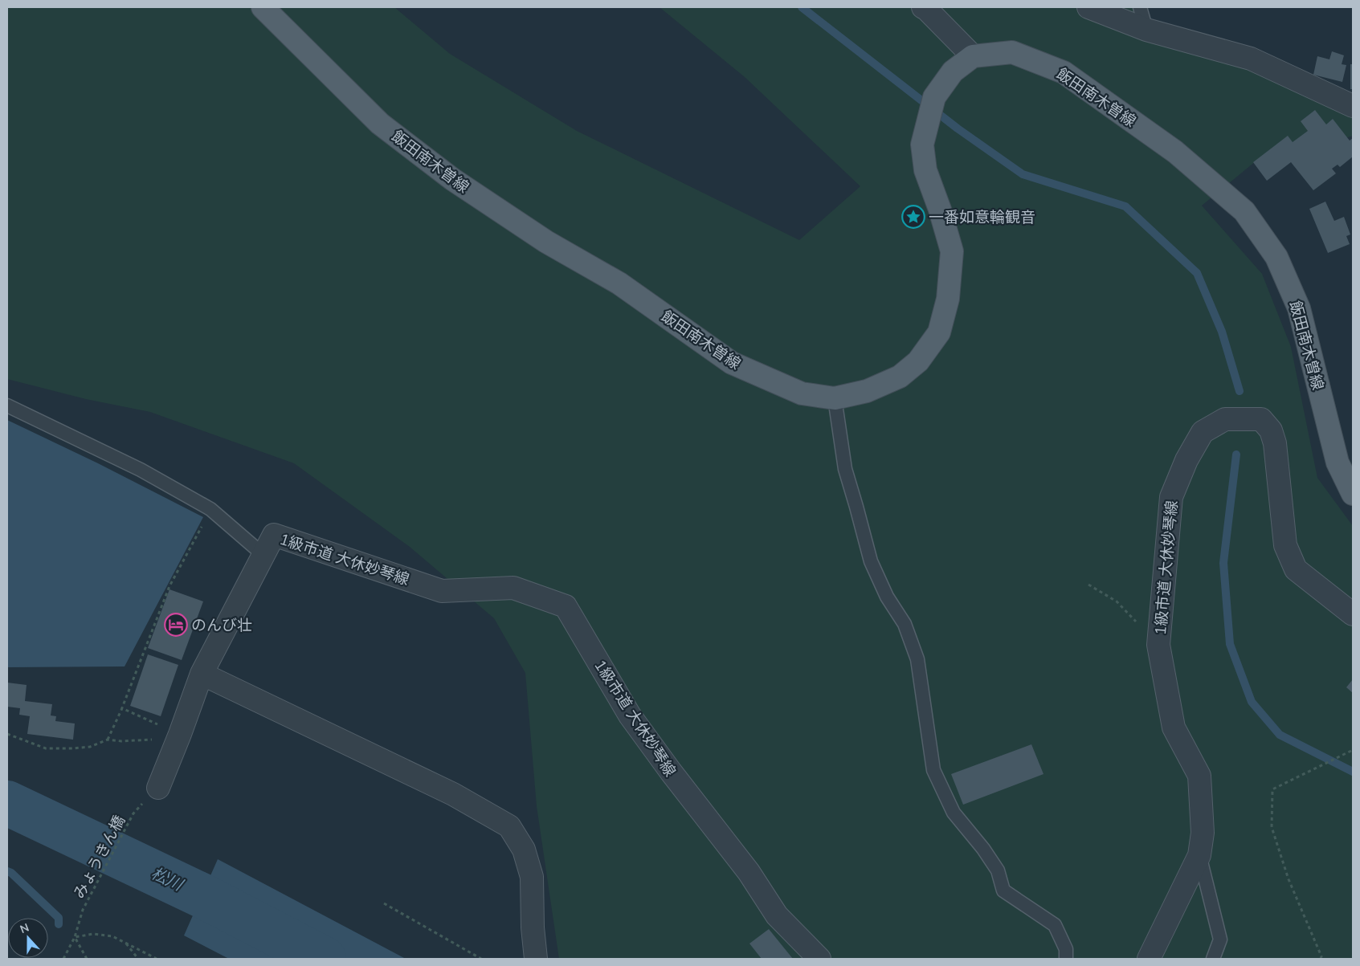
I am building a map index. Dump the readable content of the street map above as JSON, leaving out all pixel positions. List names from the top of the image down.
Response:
{
  "streets": {
    "main road": ["飯田南木曽線"],
    "street": ["1級市道 大休妙琴線"],
    "path": ["みょうきん橋"]
  },
  "water": ["松川"],
  "places": {
    "place": ["一番如意輪観音"],
    "hotel": ["のんび壮"]
  },
  "north": "top"
}
